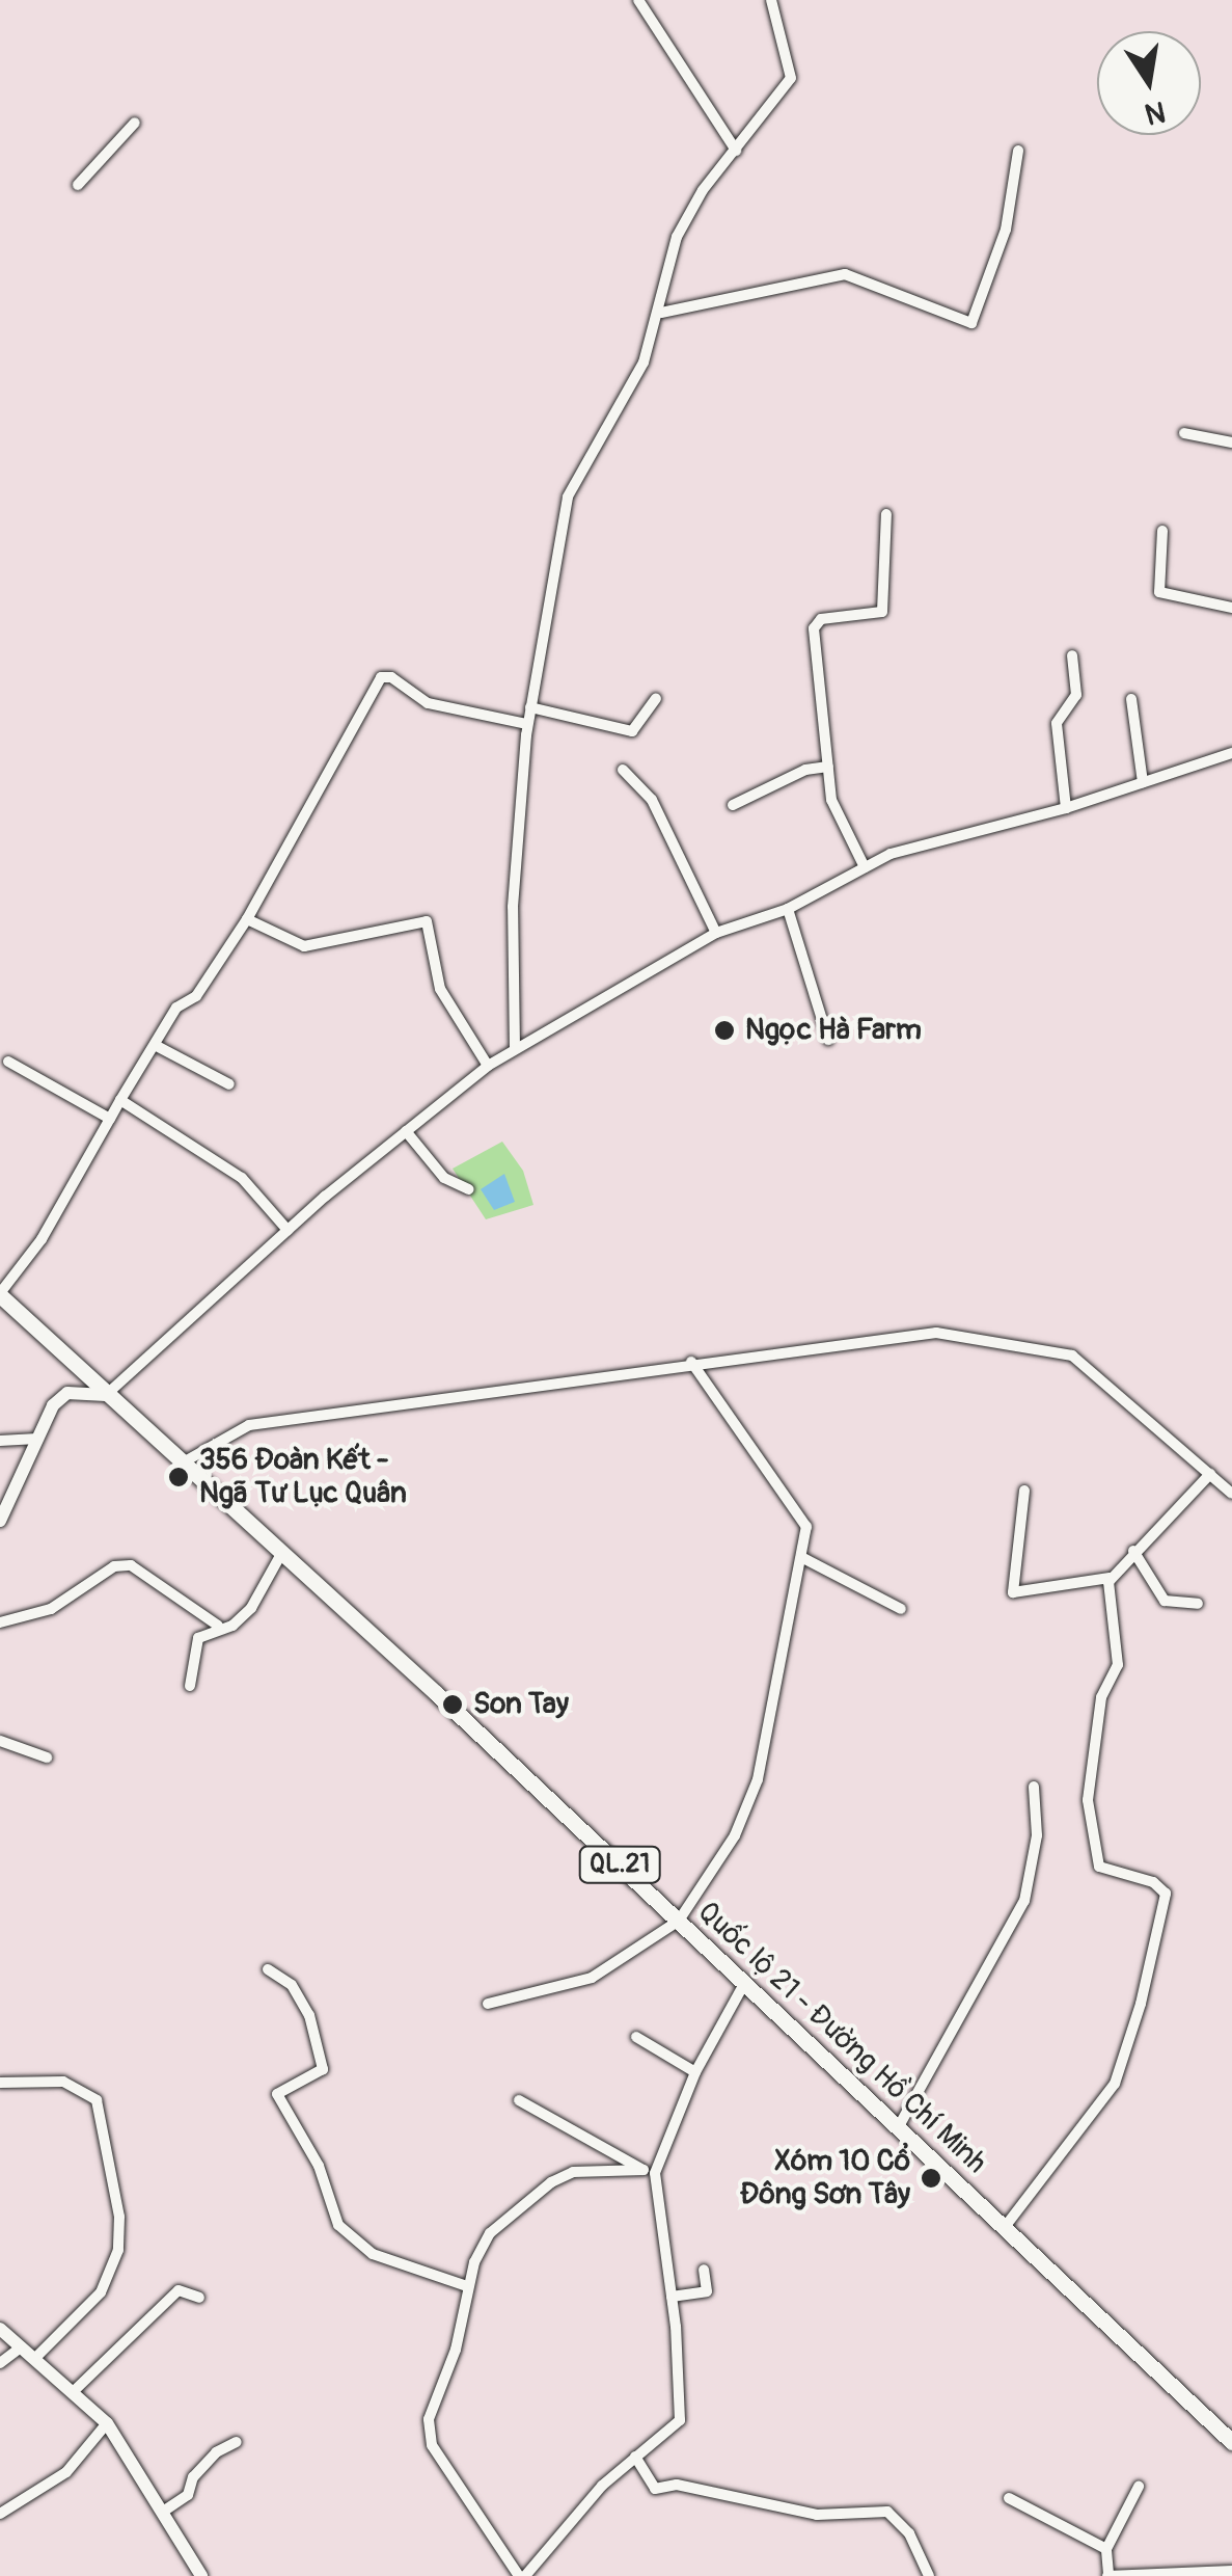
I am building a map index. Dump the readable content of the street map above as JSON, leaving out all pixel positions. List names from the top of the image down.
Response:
{
  "streets": {
    "highway": ["QL.21", "Quốc lộ 21 - Đường Hồ Chí Minh"]
  },
  "places": [
    "Ngọc Hà Farm",
    "356 Đoàn Kết - Ngã Tư Lục Quân",
    "Son Tay",
    "Xóm 10 Cổ Đông Sơn Tây"
  ],
  "north": "bottom"
}
